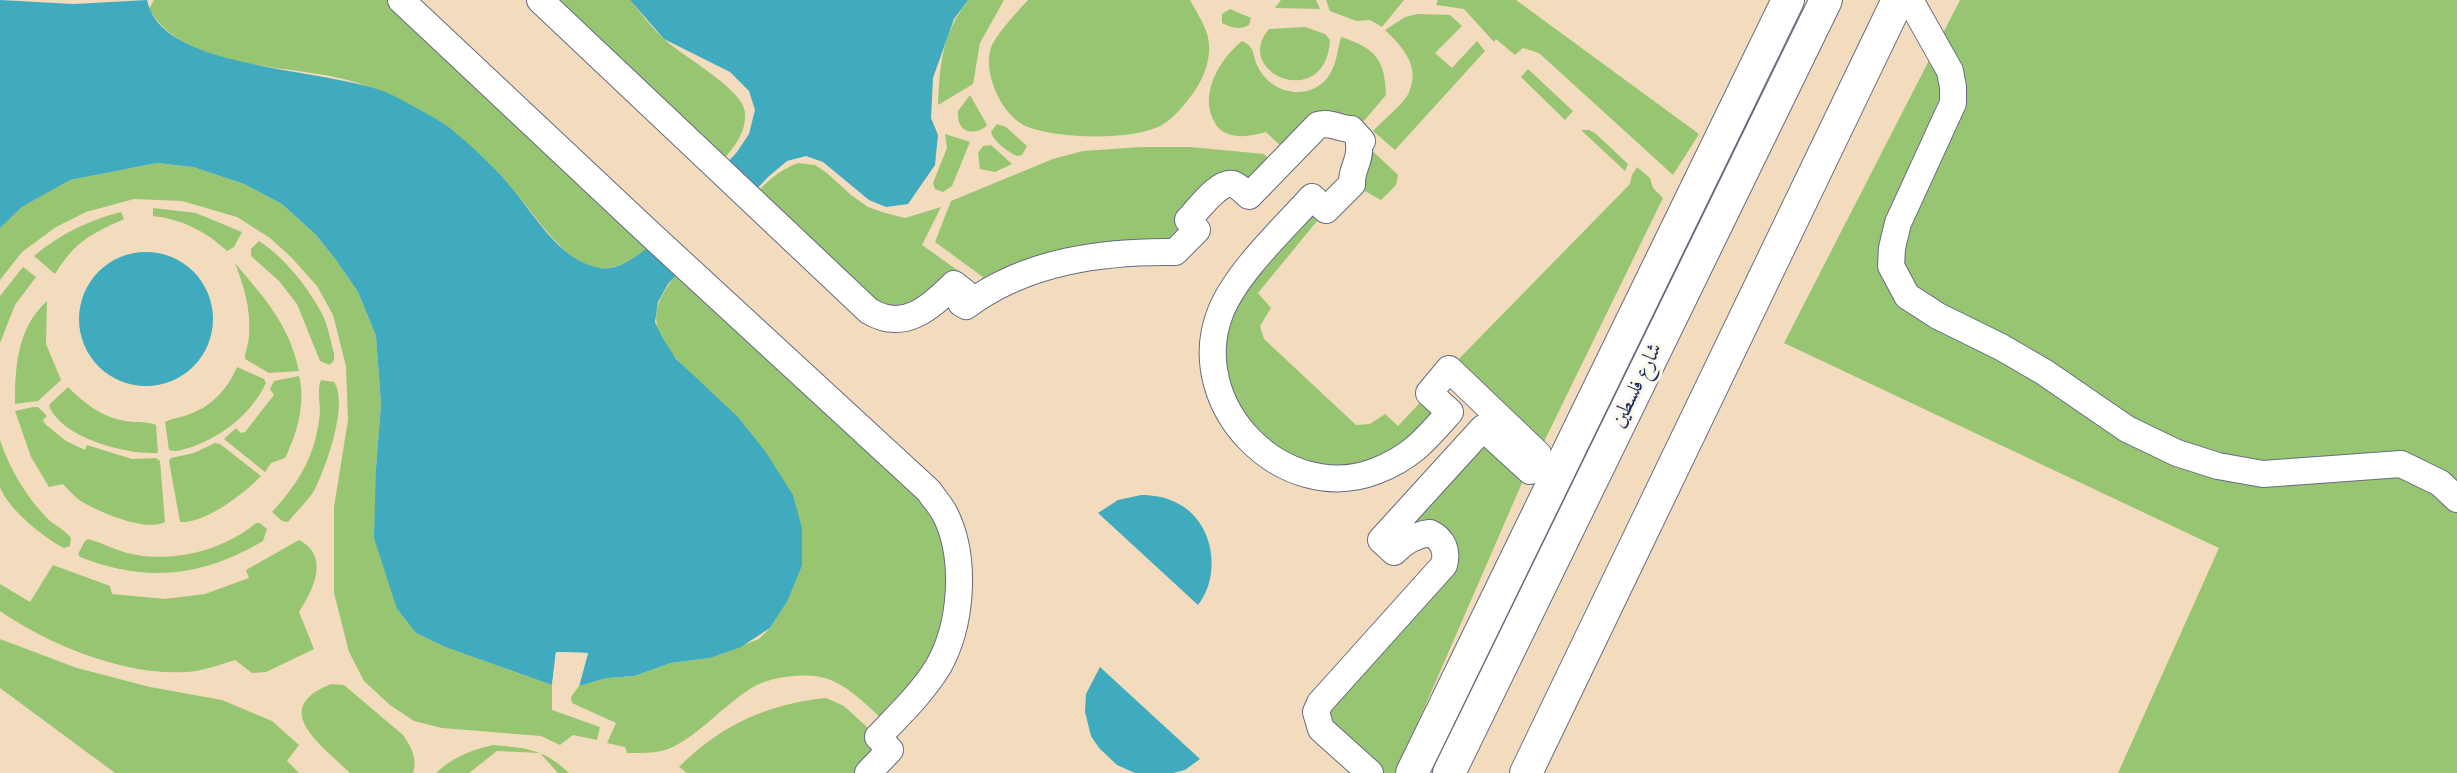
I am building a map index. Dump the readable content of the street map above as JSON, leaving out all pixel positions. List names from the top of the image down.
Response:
{
  "streets": {
    "main road": ["شارع فلسطين"]
  }
}
